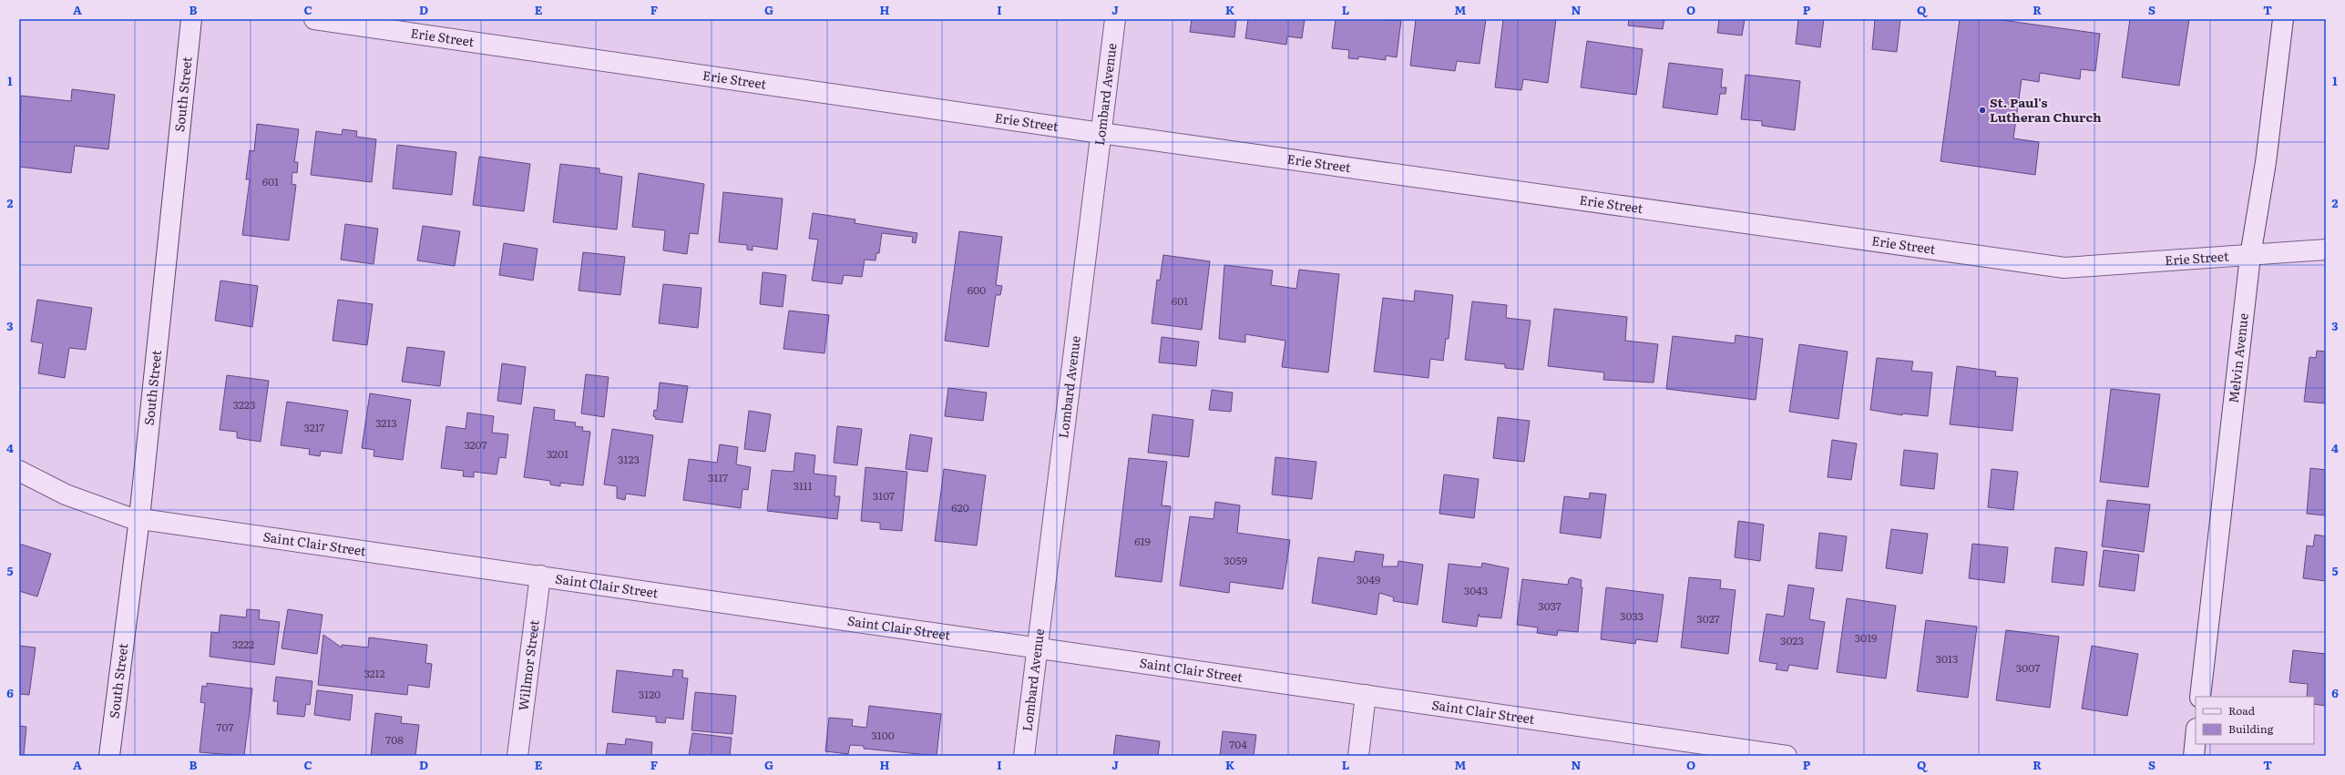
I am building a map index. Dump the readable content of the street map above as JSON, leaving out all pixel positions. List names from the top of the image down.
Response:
{
  "streets": {
    "street": [
      "Erie Street",
      "South Street",
      "Lombard Avenue",
      "Melvin Avenue",
      "Saint Clair Street",
      "Willmor Street"
    ]
  },
  "crossings": [
    ["Erie Street", "Lombard Avenue"],
    ["Erie Street", "Melvin Avenue"],
    ["South Street", "Saint Clair Street"],
    ["Lombard Avenue", "Saint Clair Street"],
    ["Saint Clair Street", "Willmor Street"]
  ],
  "places": ["St. Paul's Lutheran Church"],
  "house_numbers": [
    "601",
    "600",
    "601",
    "3223",
    "3213",
    "3217",
    "3207",
    "3201",
    "3123",
    "3117",
    "3111",
    "3107",
    "620",
    "619",
    "3059",
    "3049",
    "3043",
    "3037",
    "3033",
    "3027",
    "3019",
    "3023",
    "3222",
    "3013",
    "3007",
    "3212",
    "3120",
    "707",
    "3100",
    "708",
    "704"
  ],
  "legend": ["Road", "Building"],
  "grid": {
    "columns": [
      "A",
      "B",
      "C",
      "D",
      "E",
      "F",
      "G",
      "H",
      "I",
      "J",
      "K",
      "L",
      "M",
      "N",
      "O",
      "P",
      "Q",
      "R",
      "S",
      "T"
    ],
    "rows": [
      "1",
      "2",
      "3",
      "4",
      "5",
      "6"
    ]
  }
}
